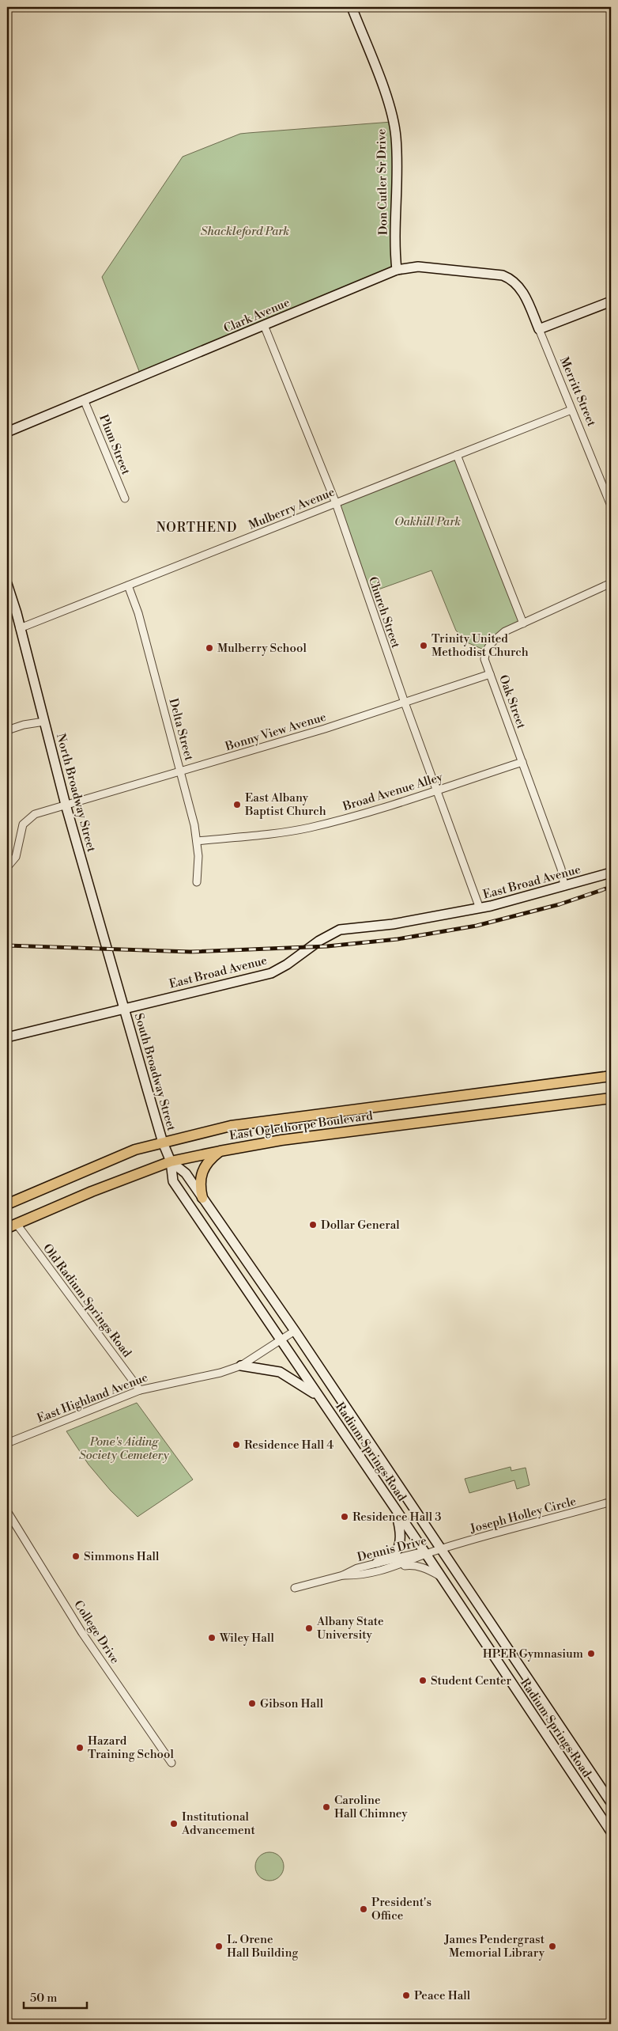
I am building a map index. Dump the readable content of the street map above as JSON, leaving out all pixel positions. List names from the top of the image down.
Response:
{
  "streets": {
    "main road": [
      "Don Cutler Sr Drive",
      "Clark Avenue",
      "Merritt Street",
      "North Broadway Street",
      "East Broad Avenue",
      "South Broadway Street",
      "East Oglethorpe Boulevard",
      "Radium Springs Road"
    ],
    "street": [
      "Plum Street",
      "Mulberry Avenue",
      "Church Street",
      "Oak Street",
      "Delta Street",
      "Bonny View Avenue",
      "Broad Avenue Alley",
      "Old Radium Springs Road",
      "East Highland Avenue",
      "Joseph Holley Circle",
      "Dennis Drive",
      "College Drive"
    ]
  },
  "crossings": [
    ["Don Cutler Sr Drive", "Clark Avenue"],
    ["Clark Avenue", "Merritt Street"],
    ["Clark Avenue", "Plum Street"],
    ["Clark Avenue", "Church Street"],
    ["Merritt Street", "Mulberry Avenue"],
    ["Mulberry Avenue", "Church Street"],
    ["Mulberry Avenue", "Delta Street"],
    ["Mulberry Avenue", "North Broadway Street"],
    ["Church Street", "Bonny View Avenue"],
    ["Church Street", "Broad Avenue Alley"],
    ["Church Street", "East Broad Avenue"],
    ["Oak Street", "Bonny View Avenue"],
    ["Oak Street", "Broad Avenue Alley"],
    ["Oak Street", "East Broad Avenue"],
    ["Delta Street", "Bonny View Avenue"],
    ["Delta Street", "Broad Avenue Alley"],
    ["Bonny View Avenue", "North Broadway Street"],
    ["North Broadway Street", "East Broad Avenue"],
    ["North Broadway Street", "South Broadway Street"],
    ["East Broad Avenue", "South Broadway Street"],
    ["South Broadway Street", "East Oglethorpe Boulevard"],
    ["South Broadway Street", "Radium Springs Road"],
    ["East Oglethorpe Boulevard", "Old Radium Springs Road"],
    ["East Oglethorpe Boulevard", "Radium Springs Road"],
    ["Old Radium Springs Road", "East Highland Avenue"],
    ["East Highland Avenue", "Radium Springs Road"],
    ["Radium Springs Road", "Joseph Holley Circle"],
    ["Radium Springs Road", "Dennis Drive"],
    ["Joseph Holley Circle", "Dennis Drive"]
  ],
  "districts": ["NORTHEND"],
  "parks": ["Shackleford Park", "Oakhill Park", "Pone's Aiding Society Cemetery"],
  "places": [
    "Trinity United Methodist Church",
    "Mulberry School",
    "East Albany Baptist Church",
    "Dollar General",
    "Residence Hall 4",
    "Residence Hall 3",
    "Simmons Hall",
    "Albany State University",
    "Wiley Hall",
    "HPER Gymnasium",
    "Student Center",
    "Gibson Hall",
    "Hazard Training School",
    "Caroline Hall Chimney",
    "Institutional Advancement",
    "President's Office",
    "L. Orene Hall Building",
    "James Pendergrast Memorial Library",
    "Peace Hall"
  ],
  "scale_bar": "50 m"
}
